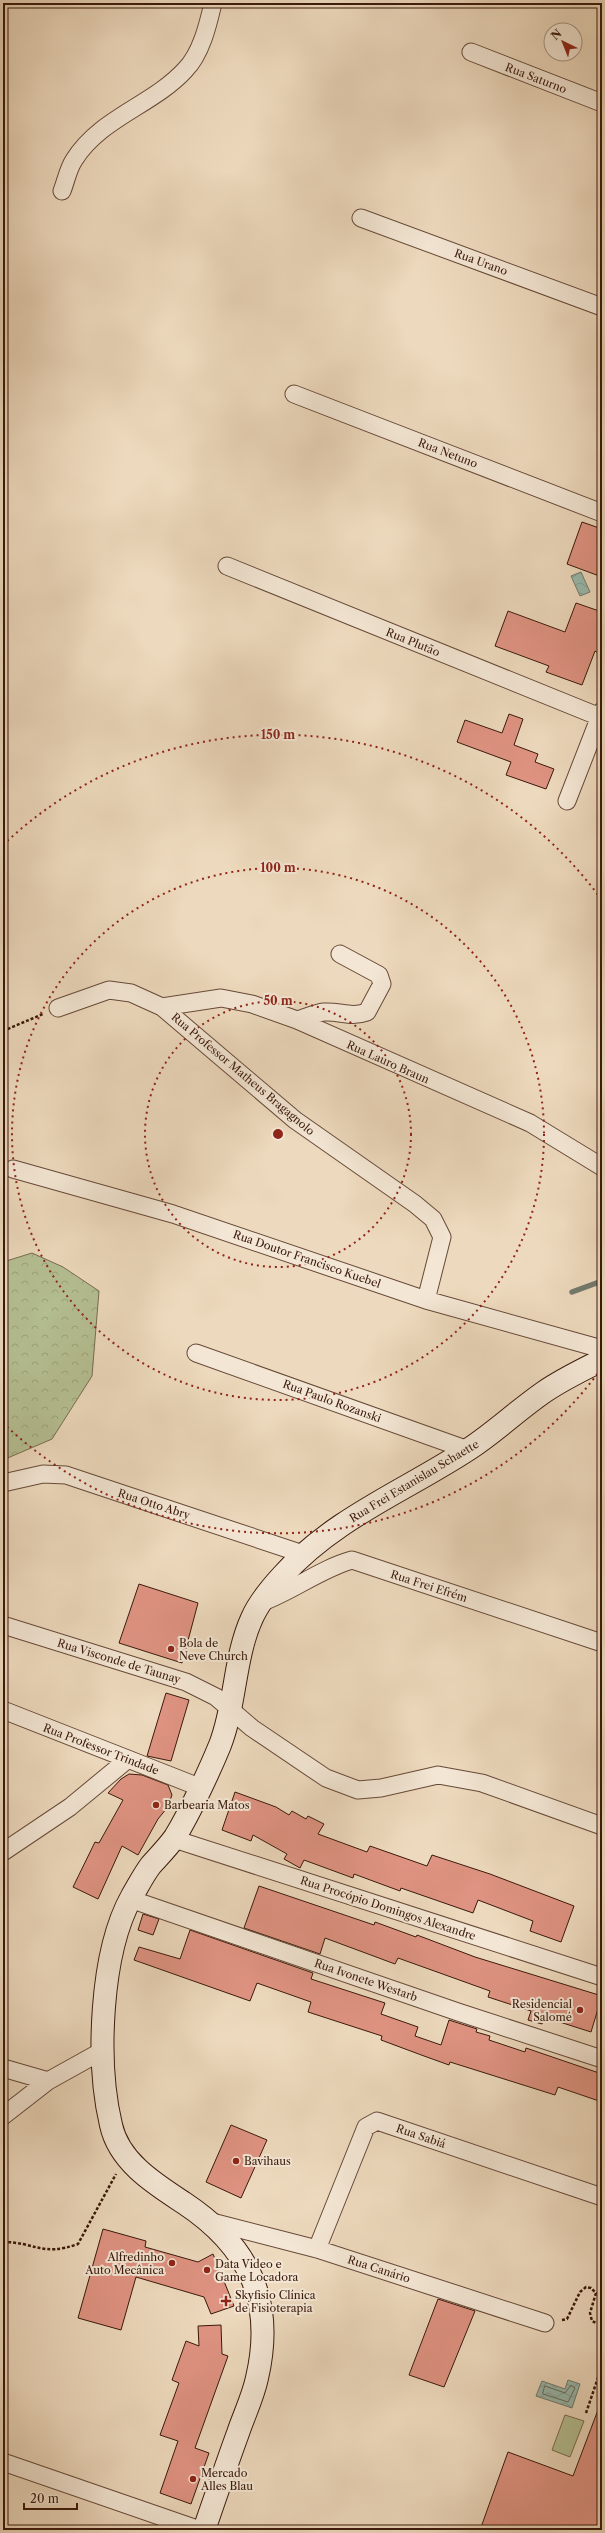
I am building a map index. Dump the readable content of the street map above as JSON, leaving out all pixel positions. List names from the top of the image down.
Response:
{
  "streets": {
    "main road": ["Rua Frei Estanislau Schaette"],
    "street": [
      "Rua Saturno",
      "Rua Urano",
      "Rua Netuno",
      "Rua Plutão",
      "Rua Lauro Braun",
      "Rua Professor Matheus Bragagnolo",
      "Rua Doutor Francisco Kuebel",
      "Rua Paulo Rozanski",
      "Rua Otto Abry",
      "Rua Frei Efrém",
      "Rua Visconde de Taunay",
      "Rua Professor Trindade",
      "Rua Procópio Domingos Alexandre",
      "Rua Ivonete Westarb",
      "Rua Sabiá",
      "Rua Canário"
    ]
  },
  "crossings": [
    ["Rua Lauro Braun", "Rua Professor Matheus Bragagnolo"],
    ["Rua Professor Matheus Bragagnolo", "Rua Doutor Francisco Kuebel"],
    ["Rua Paulo Rozanski", "Rua Frei Estanislau Schaette"],
    ["Rua Frei Estanislau Schaette", "Rua Otto Abry"],
    ["Rua Frei Estanislau Schaette", "Rua Frei Efrém"],
    ["Rua Frei Estanislau Schaette", "Rua Visconde de Taunay"],
    ["Rua Frei Estanislau Schaette", "Rua Professor Trindade"],
    ["Rua Frei Estanislau Schaette", "Rua Procópio Domingos Alexandre"],
    ["Rua Frei Estanislau Schaette", "Rua Ivonete Westarb"],
    ["Rua Frei Estanislau Schaette", "Rua Canário"],
    ["Rua Sabiá", "Rua Canário"]
  ],
  "places": {
    "other": [
      "Bola de Neve Church",
      "Barbearia Matos",
      "Residencial Salomé",
      "Bavihaus",
      "Alfredinho Auto Mecânica",
      "Data Video e Game Locadora",
      "Mercado Alles Blau"
    ],
    "health": ["Skyfisio Clínica de Fisioterapia"]
  },
  "scale_bar": "20 m",
  "north": "top left",
  "rings": ["150 m", "100 m", "50 m"]
}
